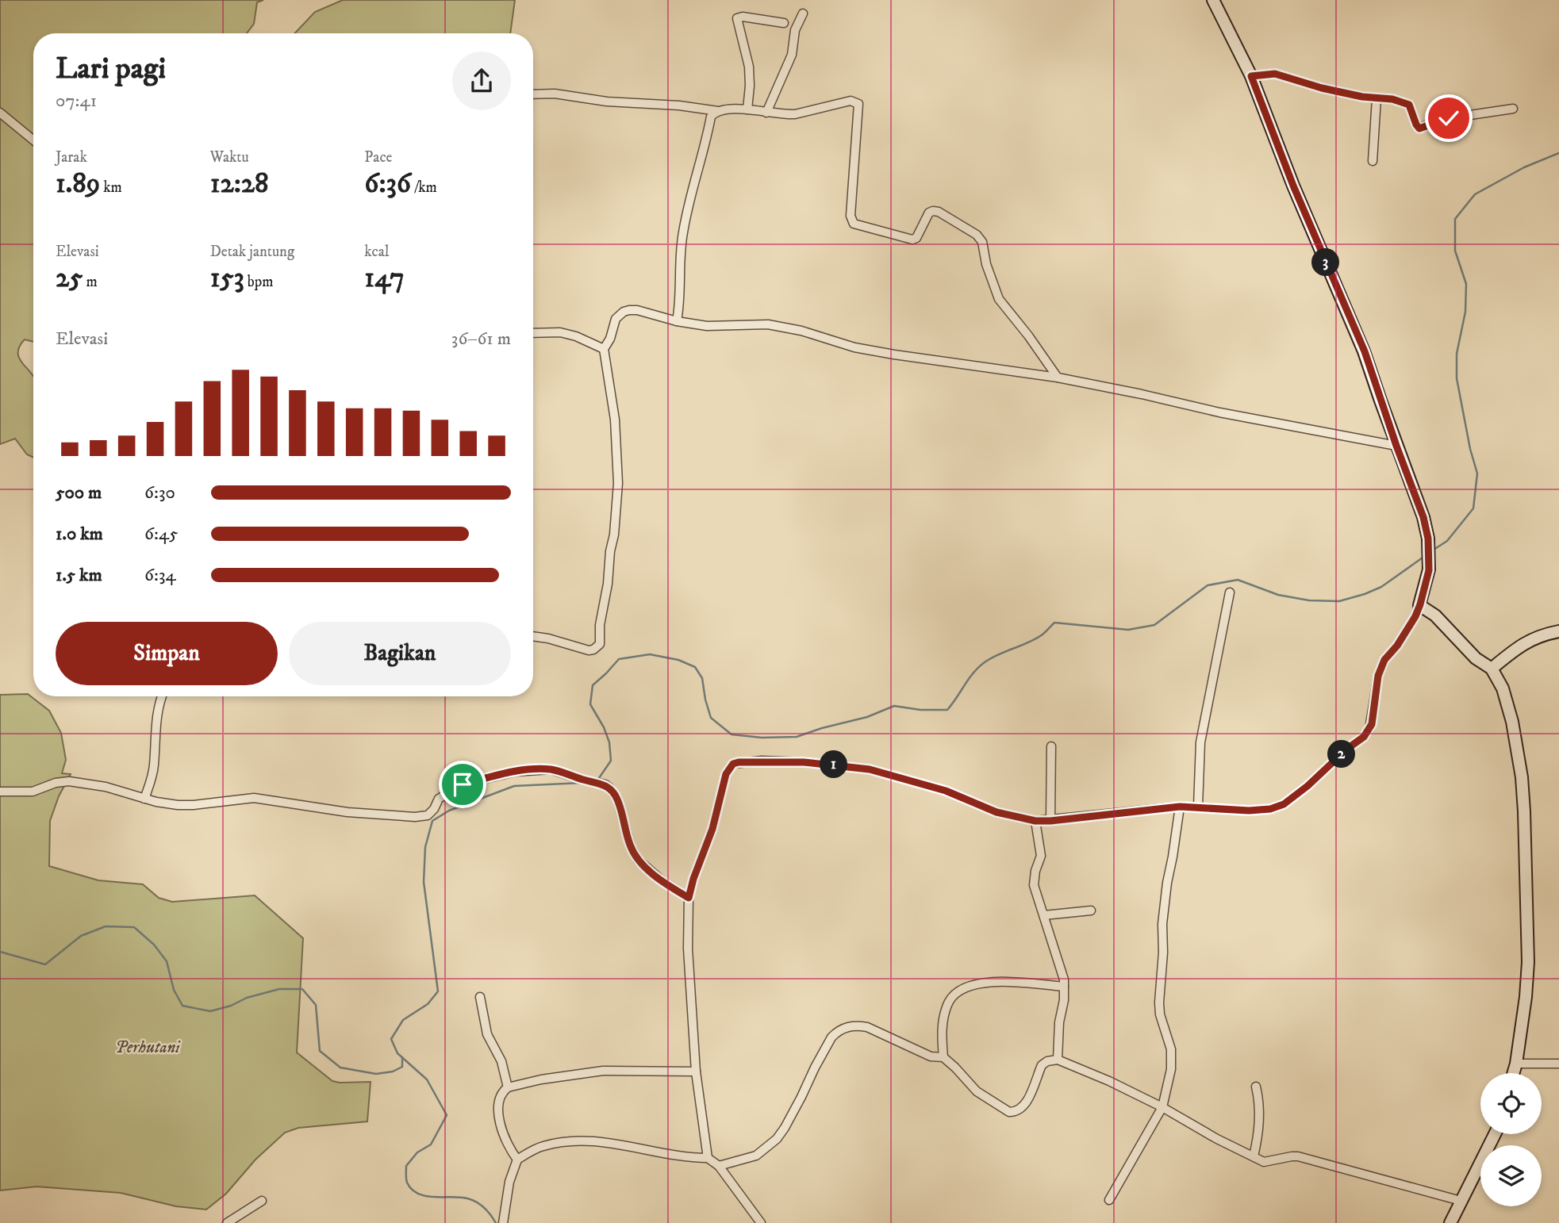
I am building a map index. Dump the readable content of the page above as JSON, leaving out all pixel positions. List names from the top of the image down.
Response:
{
  "parks": ["Perhutani"],
  "page": {
    "heading": ["Lari pagi", "07:41"],
    "stats": [
      ["Jarak", "1.89 km"],
      ["Waktu", "12:28"],
      ["Pace", "6:36 /km"],
      ["Elevasi", "25 m"],
      ["Detak jantung", "153 bpm"],
      ["kcal", "147"]
    ],
    "pins": ["3", "2", "1"],
    "chart": ["Elevasi", "36–61 m"],
    "list": [
      {
        "name": "500 m",
        "note": "6:30"
      },
      {
        "name": "1.0 km",
        "note": "6:45"
      },
      {
        "name": "1.5 km",
        "note": "6:34"
      }
    ],
    "buttons": ["Simpan", "Bagikan"]
  }
}
